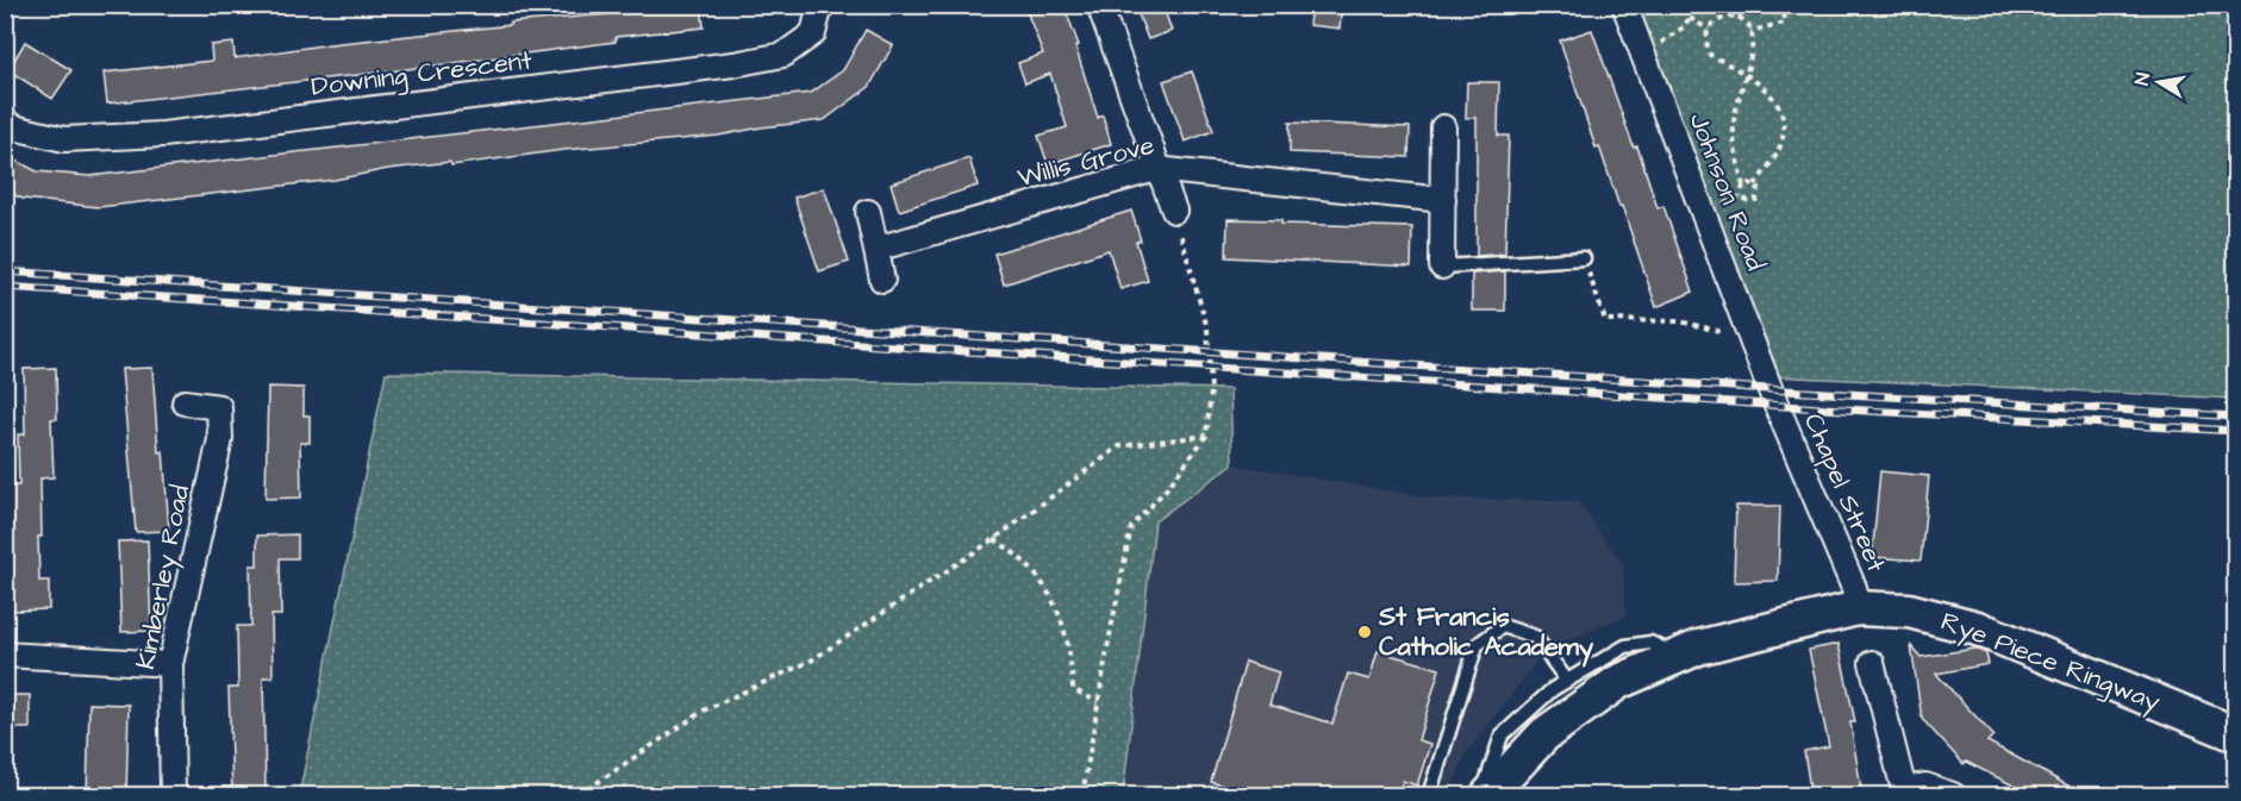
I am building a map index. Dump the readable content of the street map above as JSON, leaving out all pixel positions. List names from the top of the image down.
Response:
{
  "streets": {
    "main road": ["Rye Piece Ringway"],
    "street": [
      "Downing Crescent",
      "Willis Grove",
      "Johnson Road",
      "Chapel Street",
      "Kimberley Road"
    ]
  },
  "crossings": [
    ["Johnson Road", "Chapel Street"],
    ["Chapel Street", "Rye Piece Ringway"]
  ],
  "places": ["St Francis Catholic Academy"],
  "north": "left"
}
